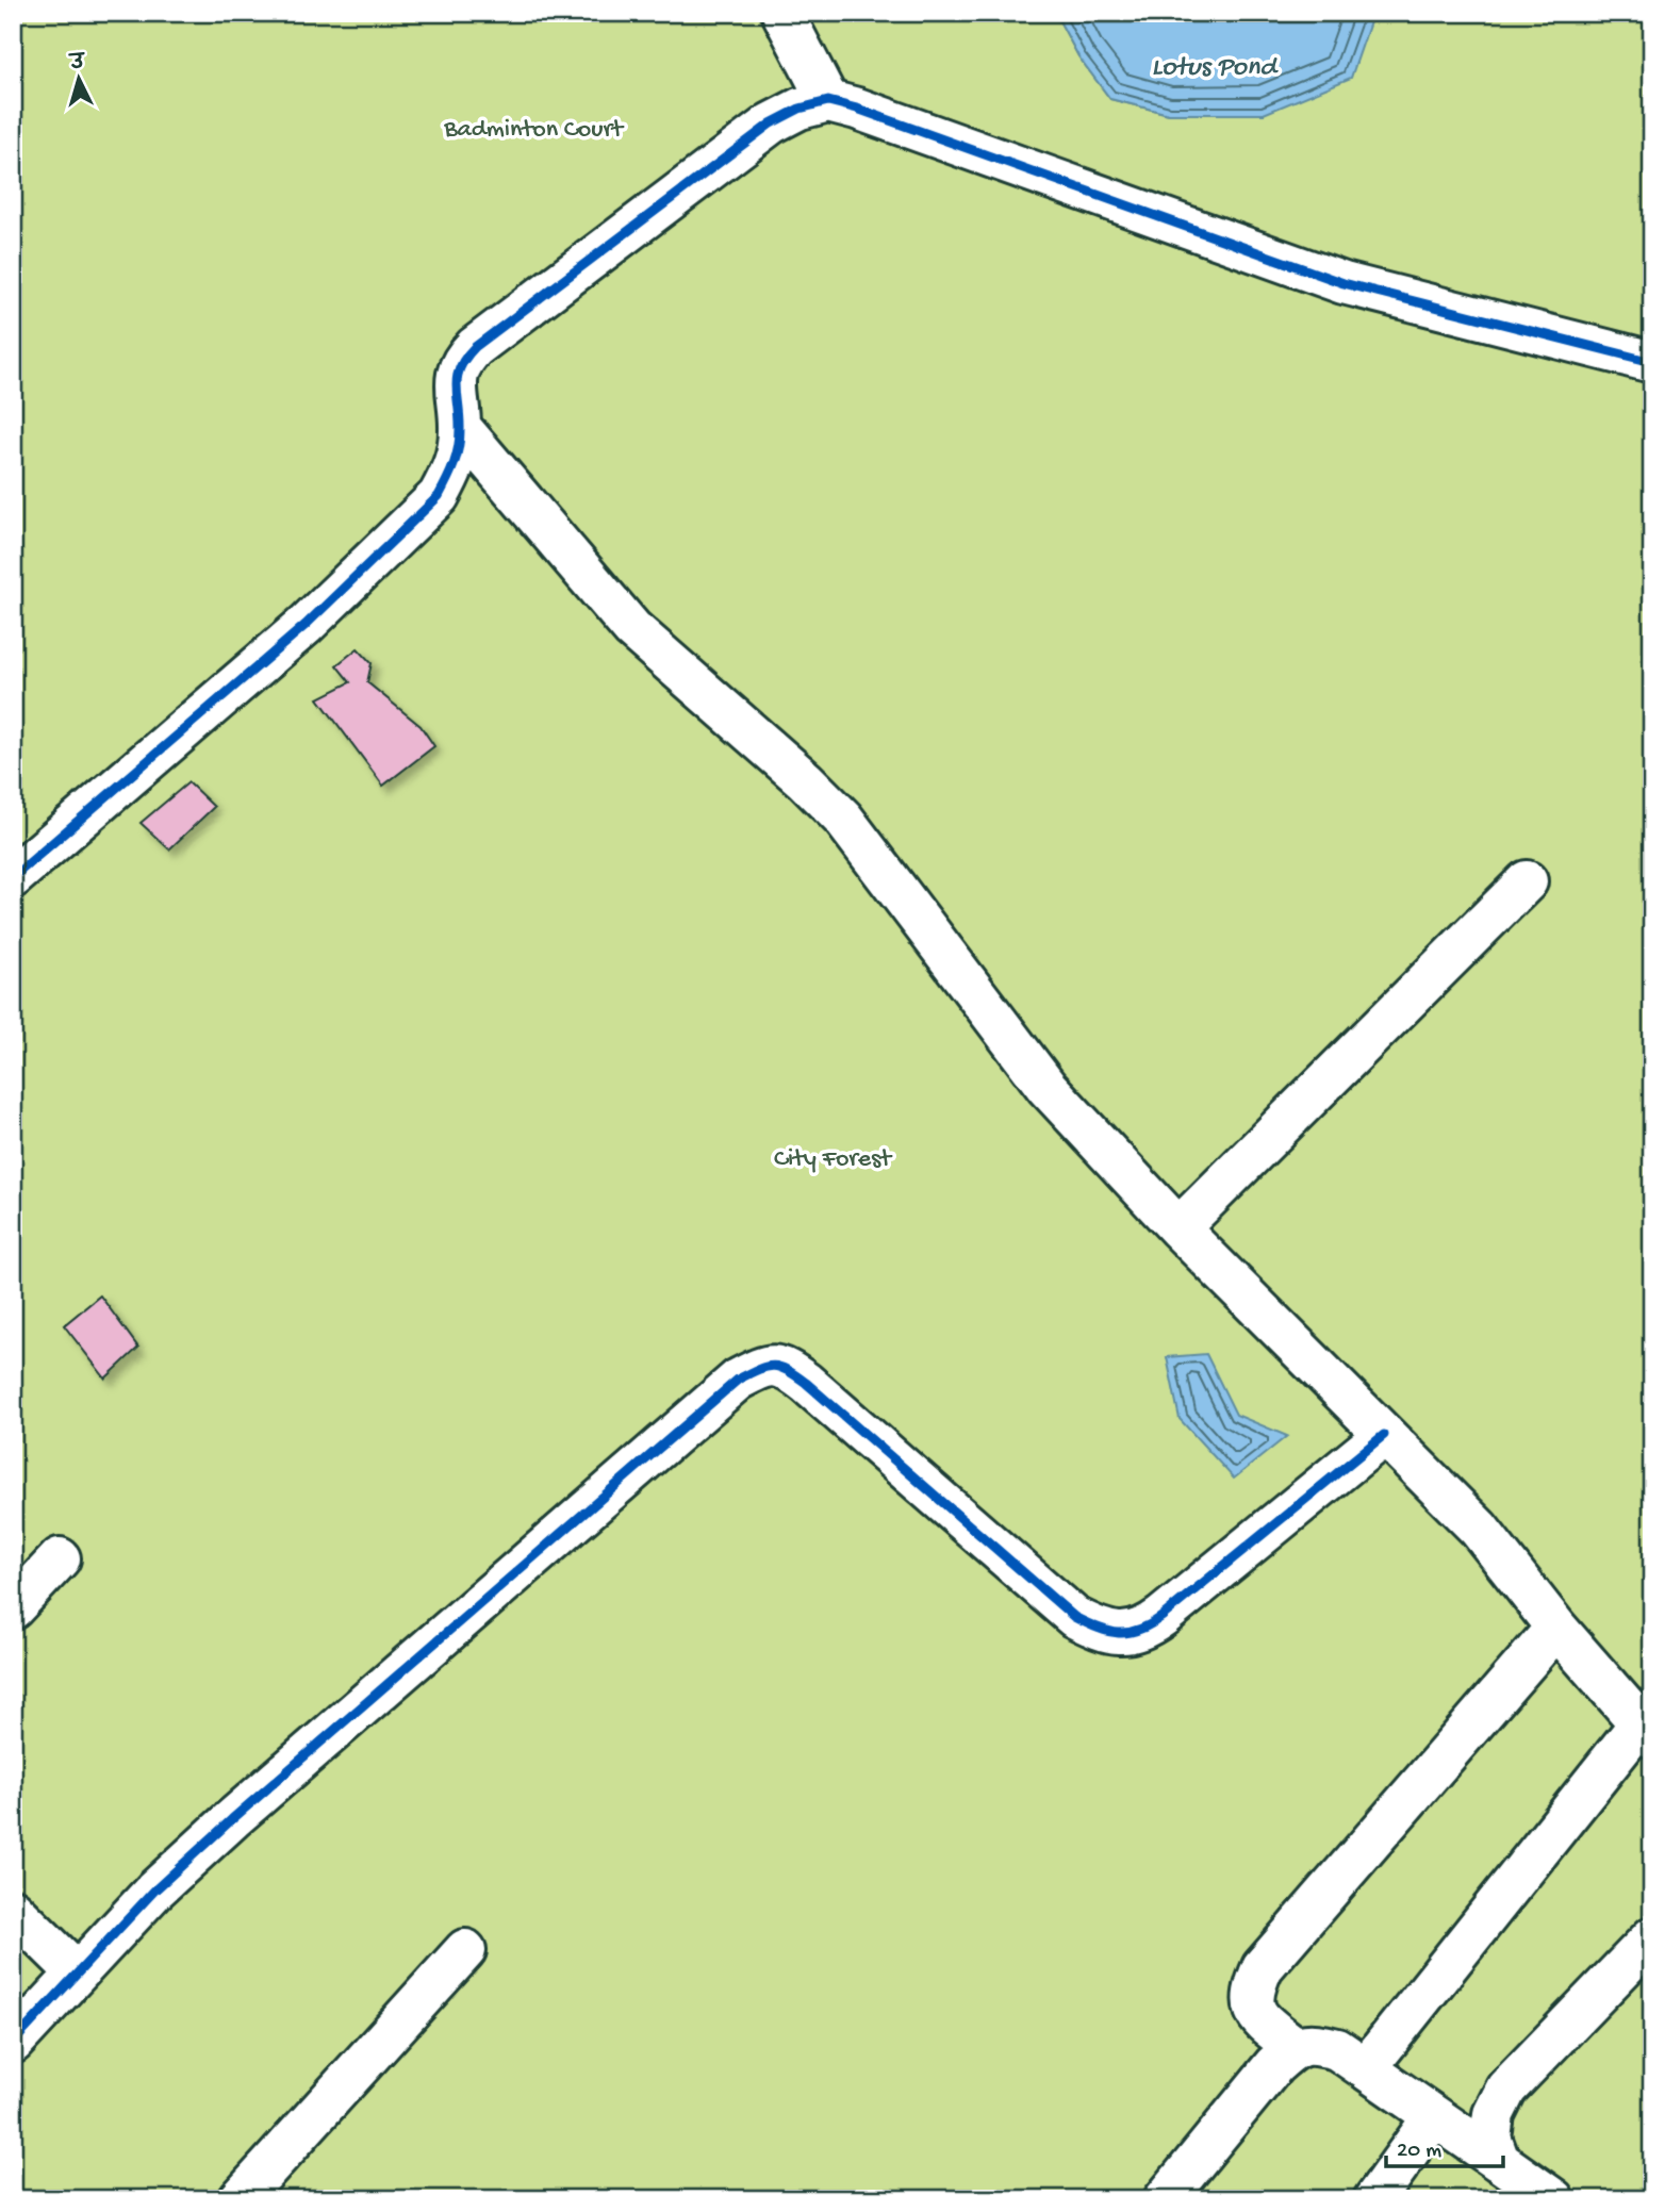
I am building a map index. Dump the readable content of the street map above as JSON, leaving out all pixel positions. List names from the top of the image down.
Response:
{
  "water": ["Lotus Pond"],
  "parks": ["Badminton Court", "City Forest"],
  "scale_bar": "20 m",
  "north": "top"
}
